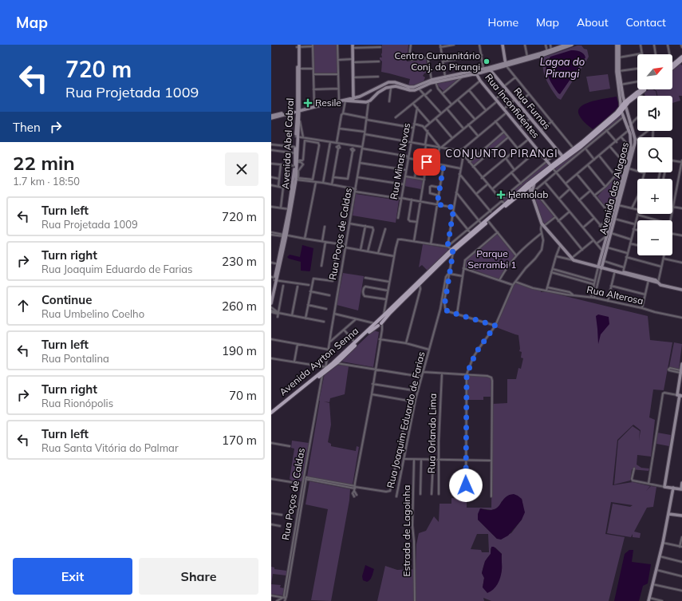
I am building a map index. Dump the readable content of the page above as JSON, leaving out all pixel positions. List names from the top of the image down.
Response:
{
  "streets": {
    "main road": [
      "Rua Inconfidentes",
      "Rua Furnas",
      "Avenida Abel Cabral",
      "Avenida das Alagoas",
      "Avenida Ayrton Senna"
    ],
    "street": [
      "Rua Minas Novas",
      "Rua Poços de Caldas",
      "Rua Alterosa",
      "Rua Joaquim Eduardo de Farias",
      "Rua Orlando Lima",
      "Estrada de Lagoinha"
    ]
  },
  "crossings": [
    ["Rua Inconfidentes", "Avenida Ayrton Senna"],
    ["Rua Furnas", "Avenida Ayrton Senna"],
    ["Avenida das Alagoas", "Rua Alterosa"],
    ["Avenida das Alagoas", "Avenida Ayrton Senna"],
    ["Rua Poços de Caldas", "Avenida Ayrton Senna"],
    ["Avenida Ayrton Senna", "Rua Joaquim Eduardo de Farias"]
  ],
  "districts": ["CONJUNTO PIRANGI"],
  "water": ["Lagoa do Pirangi"],
  "parks": ["Parque Serrambi 1"],
  "places": {
    "other": ["Centro Cumunitário Conj. do Pirangi"],
    "health": ["Resile", "Hemolab"]
  },
  "north": "top right",
  "page": {
    "header": "Map",
    "nav": [
      "Home",
      "Map",
      "About",
      "Contact"
    ],
    "turn": ["720 m", "Rua Projetada 1009"],
    "map_buttons": ["+", "−"],
    "then": "Then",
    "heading": ["22 min", "1.7 km · 18:50"],
    "list": [
      {
        "name": "Turn left",
        "note": "Rua Projetada 1009",
        "value": "720 m"
      },
      {
        "name": "Turn right",
        "note": "Rua Joaquim Eduardo de Farias",
        "value": "230 m"
      },
      {
        "name": "Continue",
        "note": "Rua Umbelino Coelho",
        "value": "260 m"
      },
      {
        "name": "Turn left",
        "note": "Rua Pontalina",
        "value": "190 m"
      },
      {
        "name": "Turn right",
        "note": "Rua Rionópolis",
        "value": "70 m"
      },
      {
        "name": "Turn left",
        "note": "Rua Santa Vitória do Palmar",
        "value": "170 m"
      }
    ],
    "buttons": ["Exit", "Share"]
  }
}
